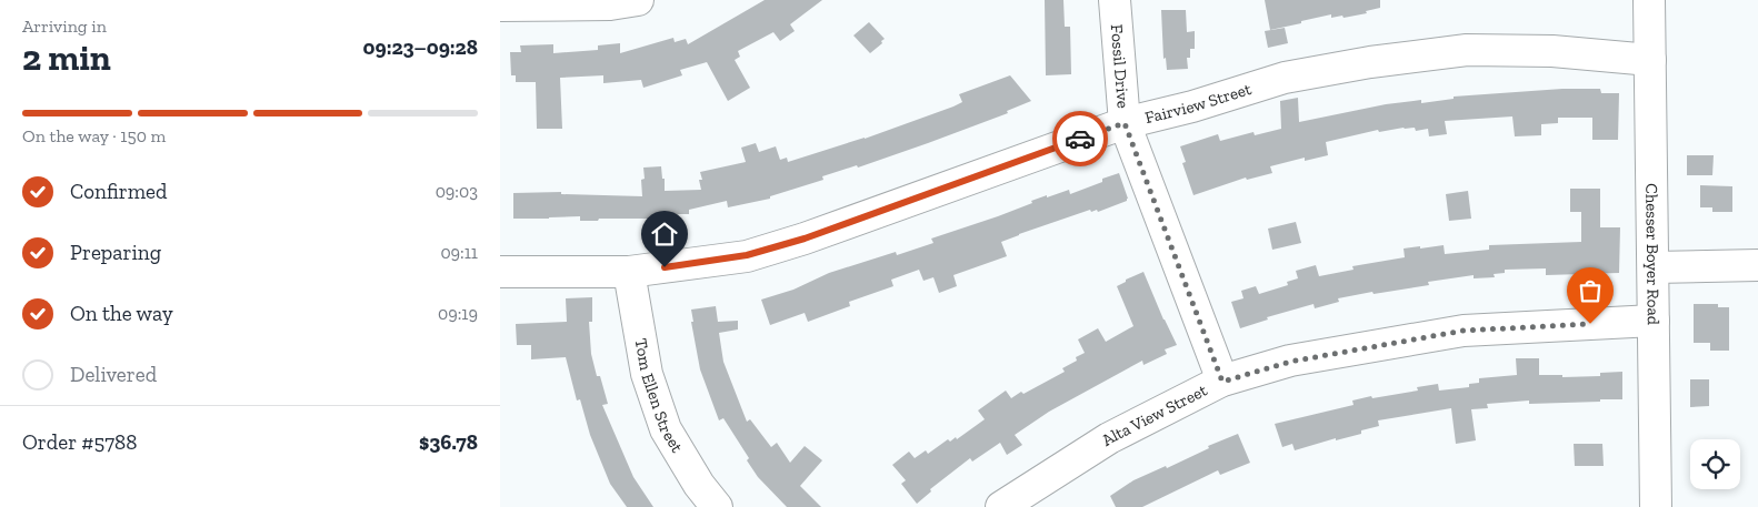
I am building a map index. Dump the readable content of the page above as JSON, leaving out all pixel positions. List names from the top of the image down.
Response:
{
  "streets": {
    "street": [
      "Fossil Drive",
      "Fairview Street",
      "Chesser Boyer Road",
      "Tom Ellen Street",
      "Alta View Street"
    ]
  },
  "crossings": [
    ["Fossil Drive", "Fairview Street"],
    ["Fossil Drive", "Alta View Street"],
    ["Fairview Street", "Chesser Boyer Road"],
    ["Fairview Street", "Tom Ellen Street"],
    ["Chesser Boyer Road", "Alta View Street"]
  ],
  "page": {
    "heading": ["2 min", "Arriving in", "09:23–09:28"],
    "panel": ["Order #5788", "$36.78"],
    "bar": "On the way · 150 m",
    "list": [
      ["Confirmed", "09:03"],
      ["Preparing", "09:11"],
      ["On the way", "09:19"],
      "Delivered"
    ]
  }
}
